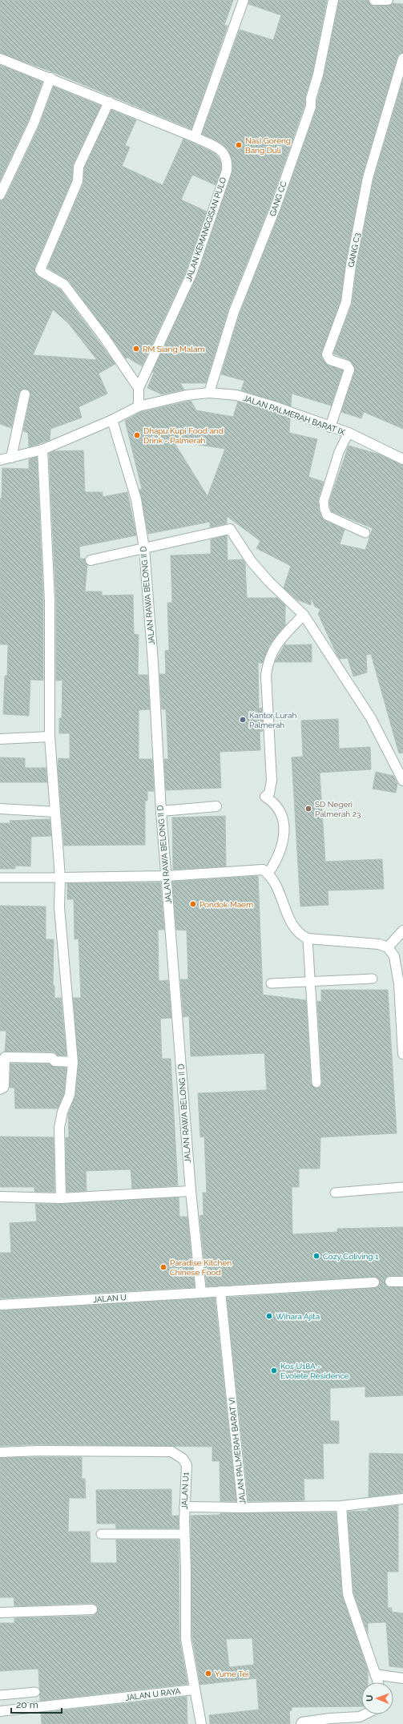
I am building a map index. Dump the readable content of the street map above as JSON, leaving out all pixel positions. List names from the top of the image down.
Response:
{
  "streets": {
    "street": [
      "GANG CC",
      "JALAN KEMANGGISAN PULO",
      "GANG C3",
      "JALAN PALMERAH BARAT IX",
      "JALAN RAWA BELONG II D",
      "JALAN U",
      "JALAN PALMERAH BARAT VI",
      "JALAN U1",
      "JALAN U RAYA"
    ]
  },
  "crossings": [
    ["GANG CC", "JALAN PALMERAH BARAT IX"],
    ["JALAN KEMANGGISAN PULO", "JALAN PALMERAH BARAT IX"],
    ["GANG C3", "JALAN PALMERAH BARAT IX"],
    ["JALAN PALMERAH BARAT IX", "JALAN RAWA BELONG II D"],
    ["JALAN RAWA BELONG II D", "JALAN U"],
    ["JALAN U", "JALAN PALMERAH BARAT VI"],
    ["JALAN U1", "JALAN U RAYA"]
  ],
  "places": [
    "Nasi Goreng Bang Duli",
    "RM Siang Malam",
    "Dhapu Kupi Food and Drink - Palmerah",
    "Kantor Lurah Palmerah",
    "SD Negeri Palmerah 23",
    "Pondok Maem",
    "Cozy Coliving 1",
    "Paradise Kitchen Chinese Food",
    "Wihara Ajita",
    "Kos U18A - Evolete Residence",
    "Yume Tei"
  ],
  "scale_bar": "20 m",
  "north": "left"
}
